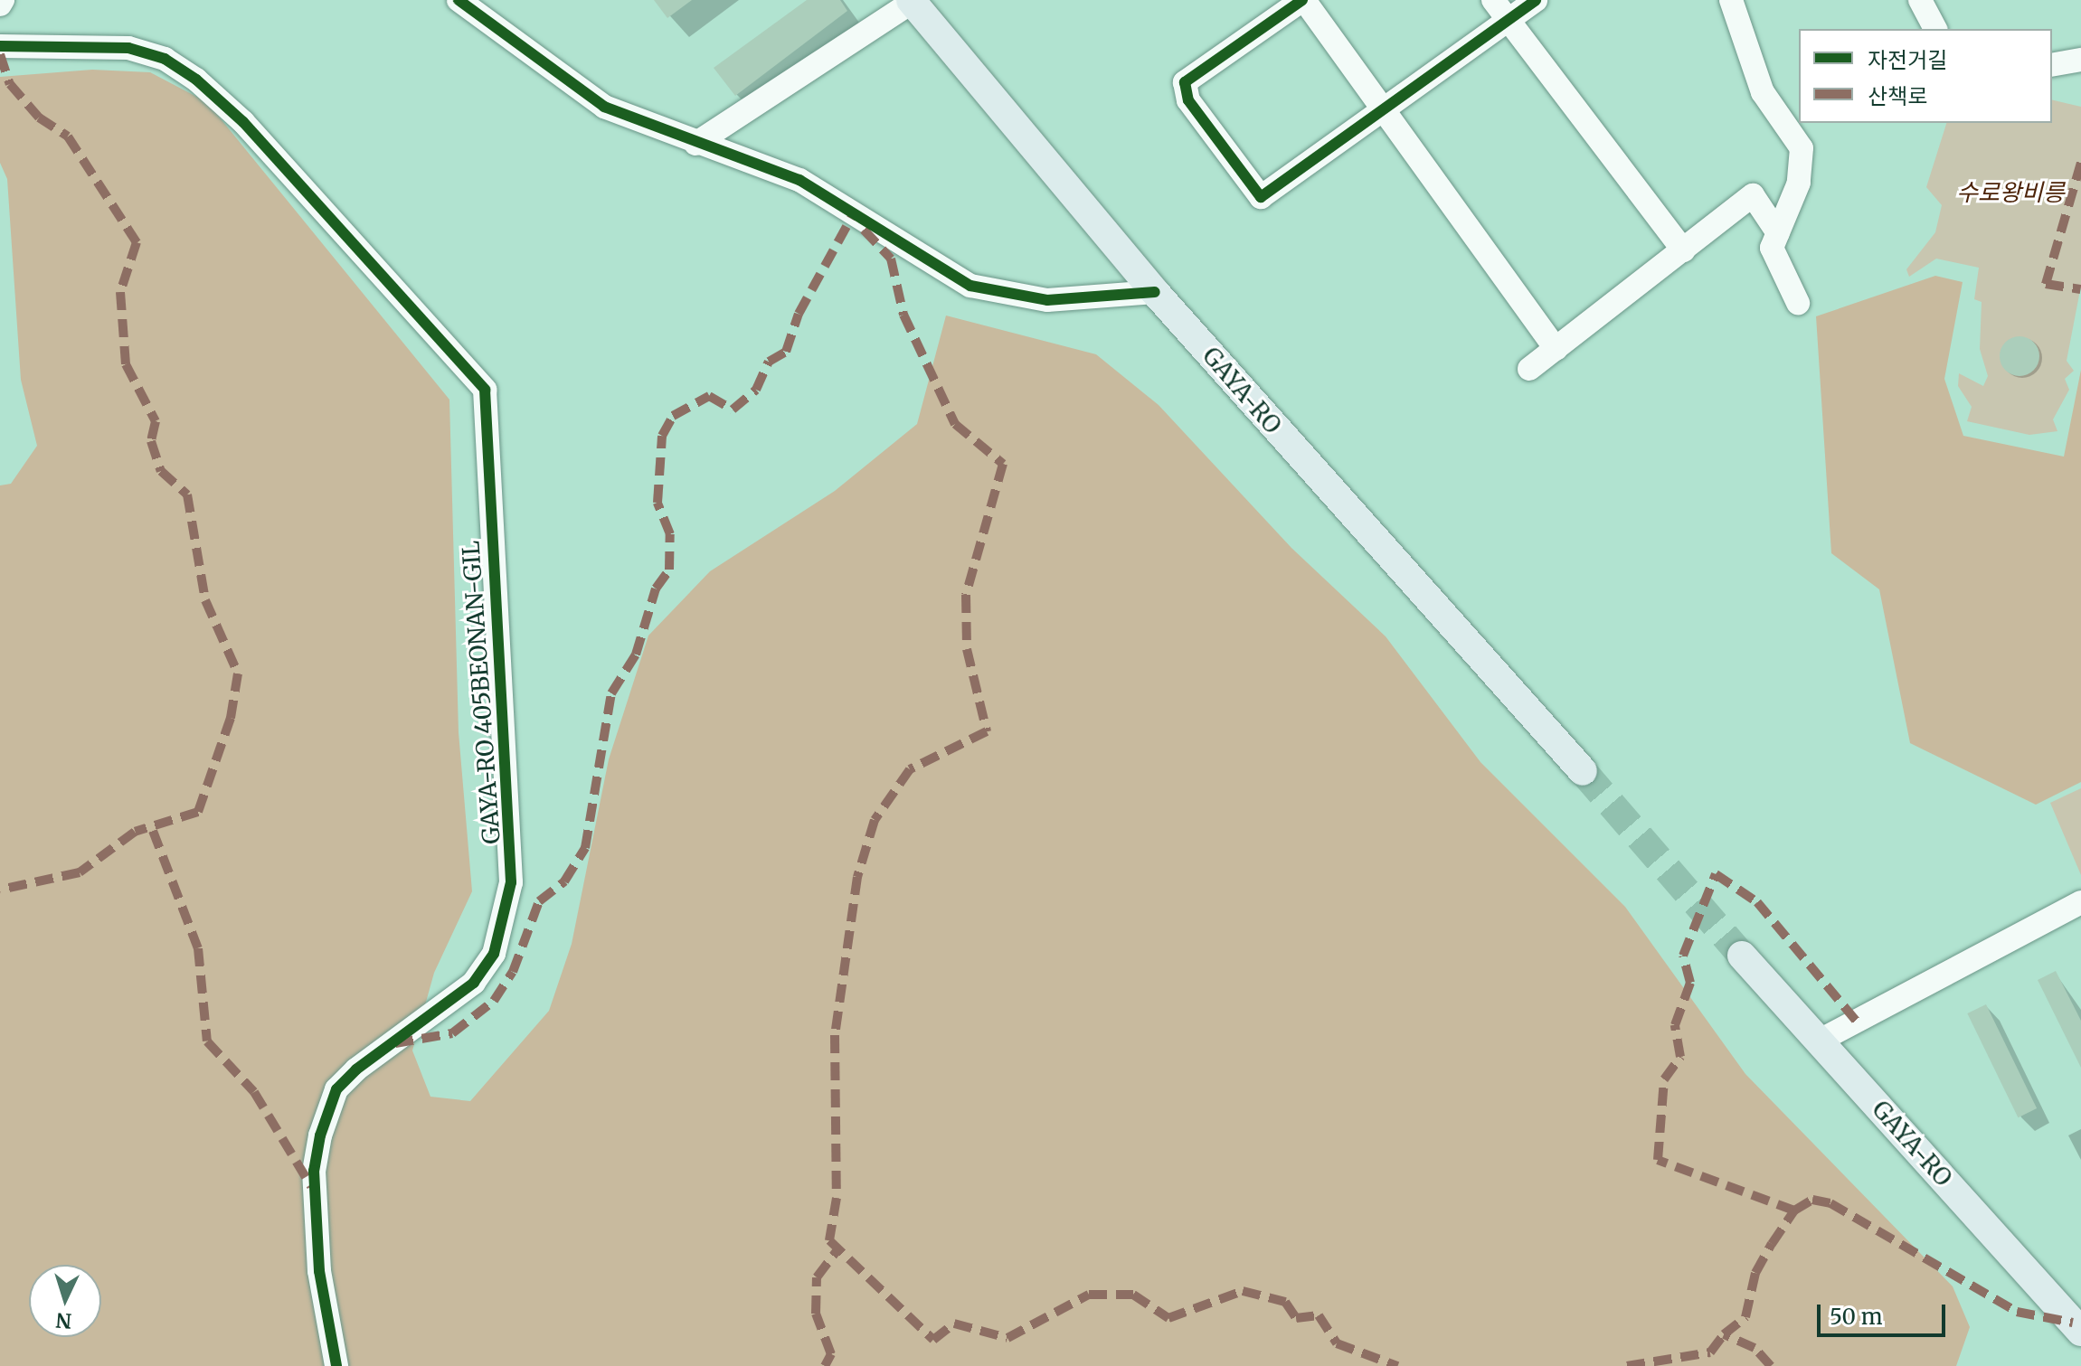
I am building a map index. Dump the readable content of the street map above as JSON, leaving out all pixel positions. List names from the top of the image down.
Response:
{
  "streets": {
    "main road": ["GAYA-RO"],
    "street": ["GAYA-RO 405BEONAN-GIL"]
  },
  "parks": ["수로왕비릉"],
  "legend": ["자전거길", "산책로"],
  "scale_bar": "50 m",
  "north": "bottom"
}
